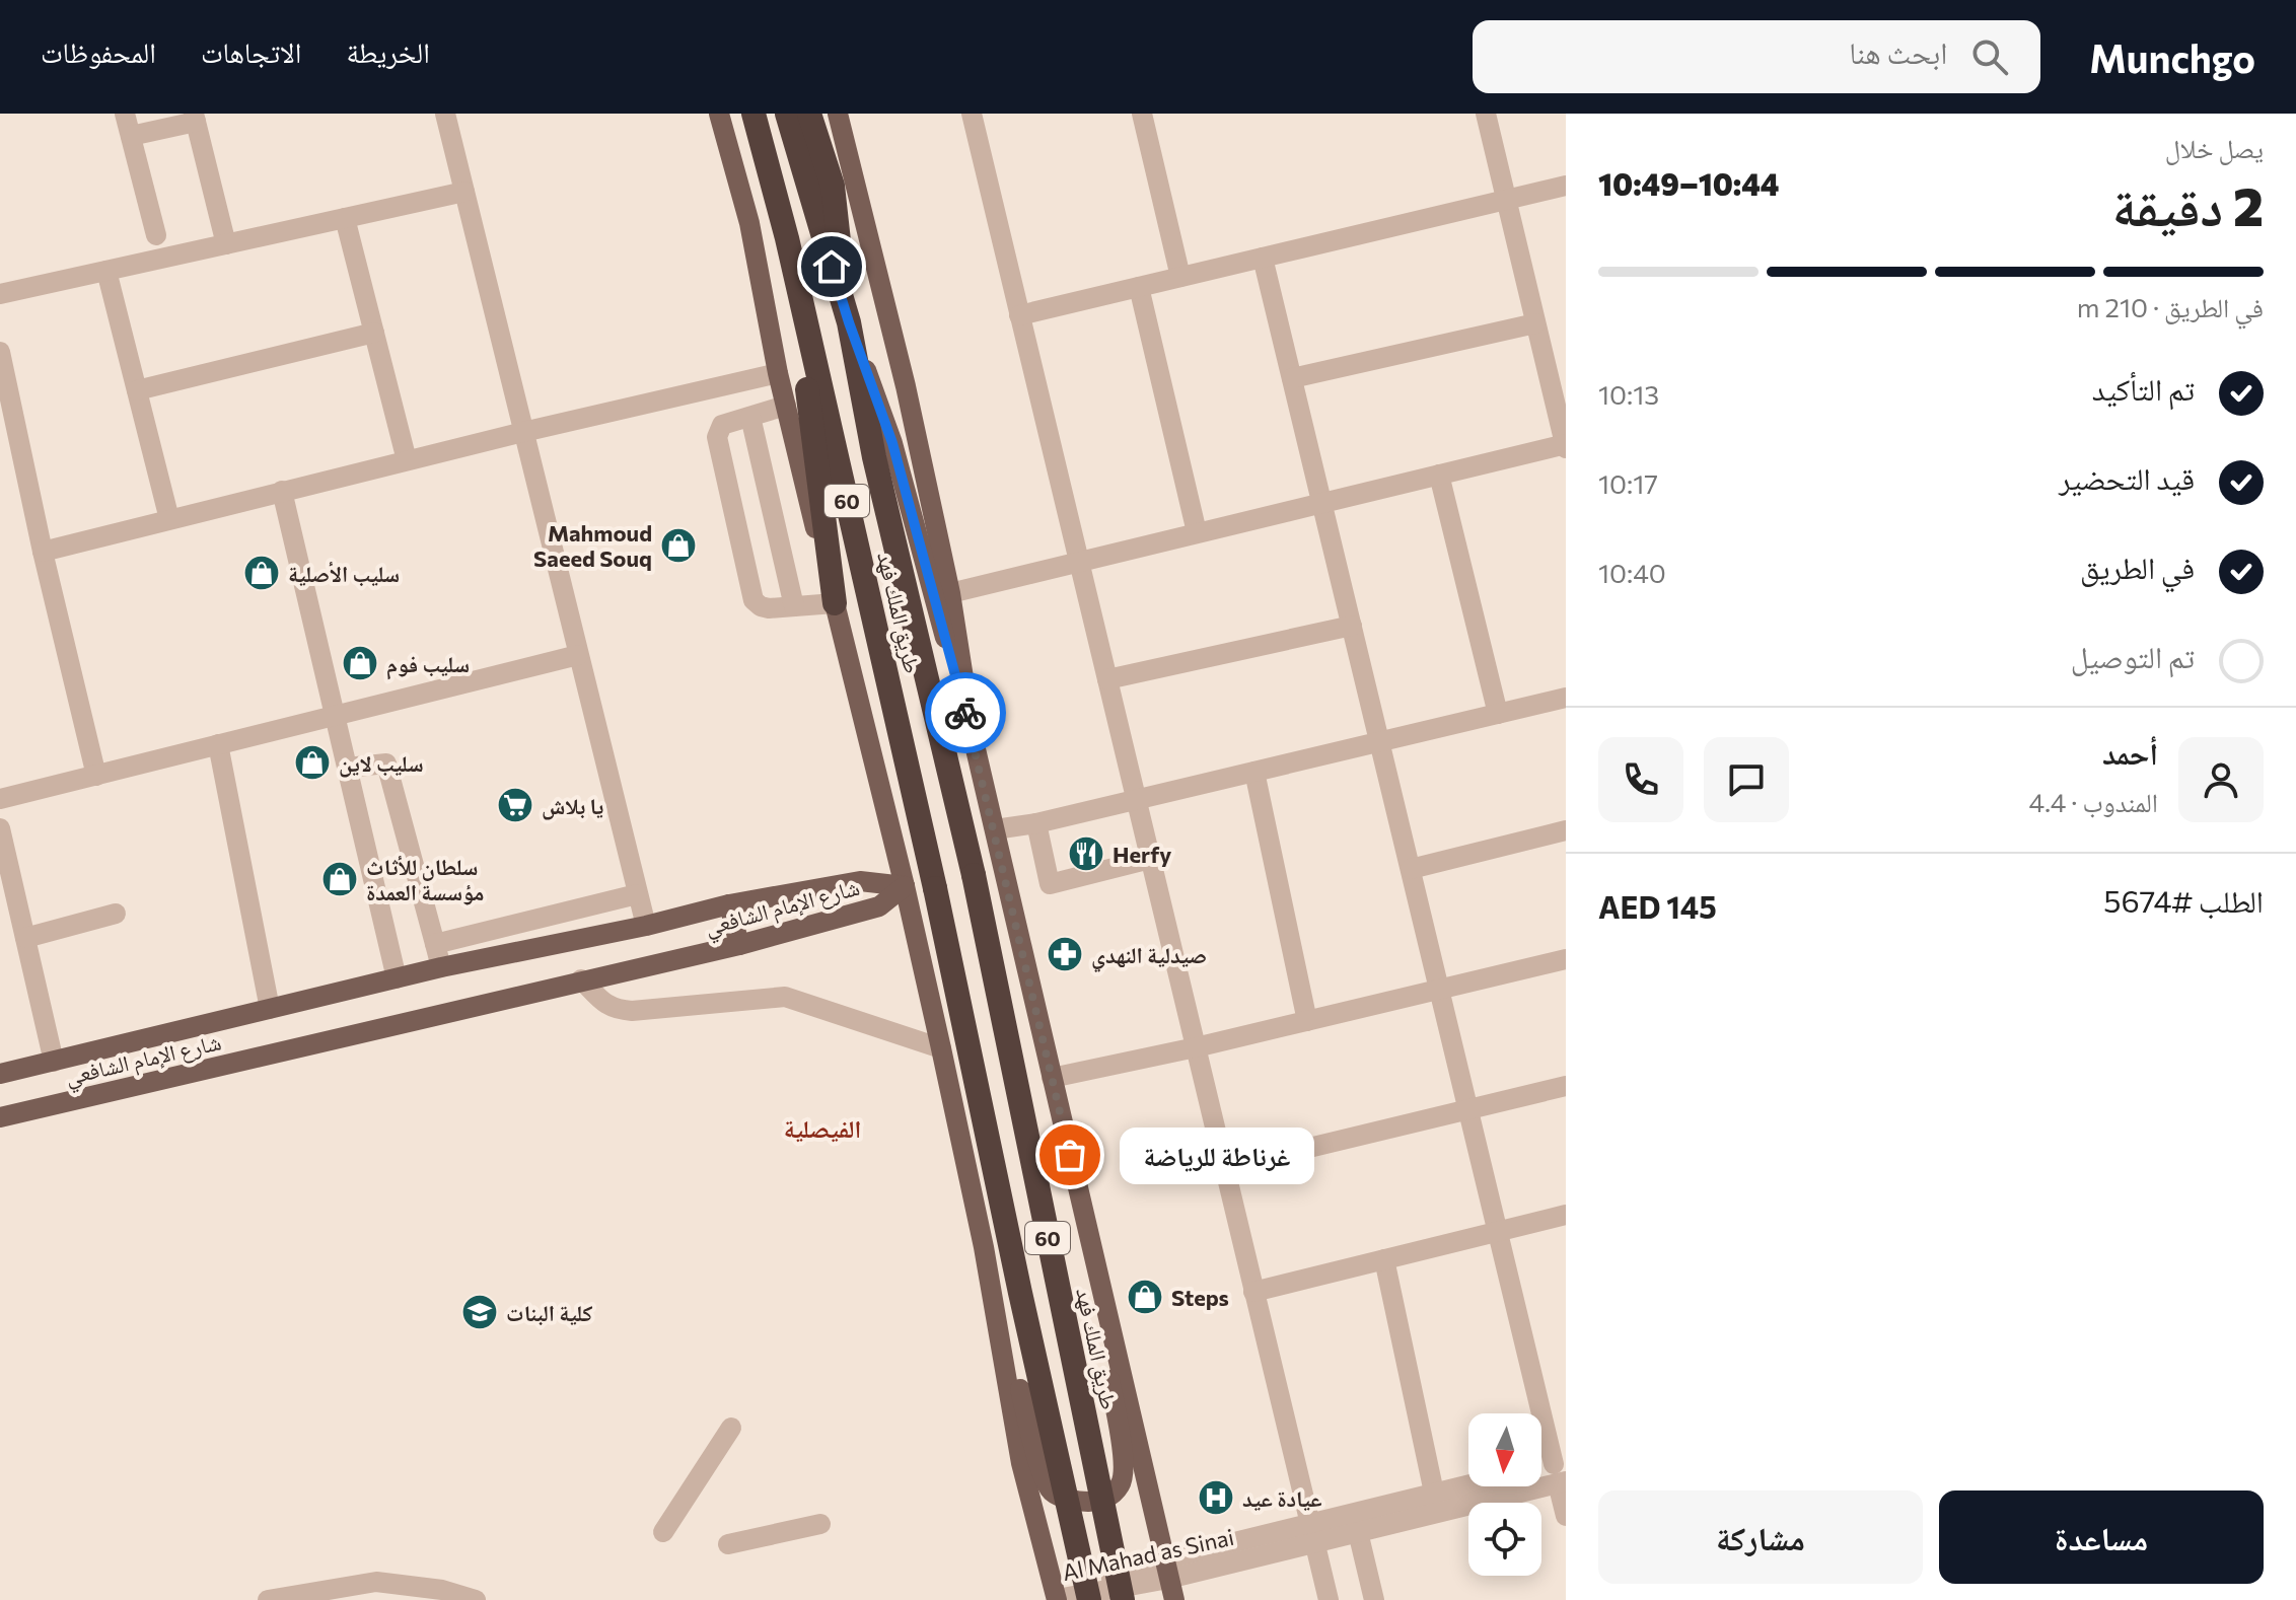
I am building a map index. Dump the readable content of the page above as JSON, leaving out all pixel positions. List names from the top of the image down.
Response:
{
  "streets": {
    "highway": ["60", "طريق الملك فهد"],
    "main road": ["شارع الإمام الشافعي"],
    "street": ["Al Mahad as Sinai"]
  },
  "districts": ["الفيصلية"],
  "places": {
    "shop": [
      "Mahmoud Saeed Souq",
      "سليب الأصلية",
      "سليب فوم",
      "سليب لاين",
      "سلطان للأثاث مؤسسة العمدة",
      "Steps"
    ],
    "supermarket": ["يا بلاش"],
    "restaurant": ["Herfy"],
    "pharmacy": ["صيدلية النهدي"],
    "other": ["غرناطة للرياضة"],
    "school or university": ["كلية البنات"],
    "hospital": ["عيادة عيد"]
  },
  "north": "bottom",
  "page": {
    "header": "Munchgo",
    "search": "ابحث هنا",
    "nav": ["الخريطة", "الاتجاهات", "المحفوظات"],
    "heading": ["2 دقيقة", "يصل خلال", "10:44–10:49"],
    "panel": [
      "أحمد",
      "المندوب · 4.4",
      "الطلب #5674",
      "AED 145"
    ],
    "bar": "في الطريق · 210 m",
    "list": [
      ["تم التأكيد", "10:13"],
      ["قيد التحضير", "10:17"],
      ["في الطريق", "10:40"],
      "تم التوصيل"
    ],
    "bubble": "غرناطة للرياضة",
    "buttons": ["مساعدة", "مشاركة"]
  }
}
